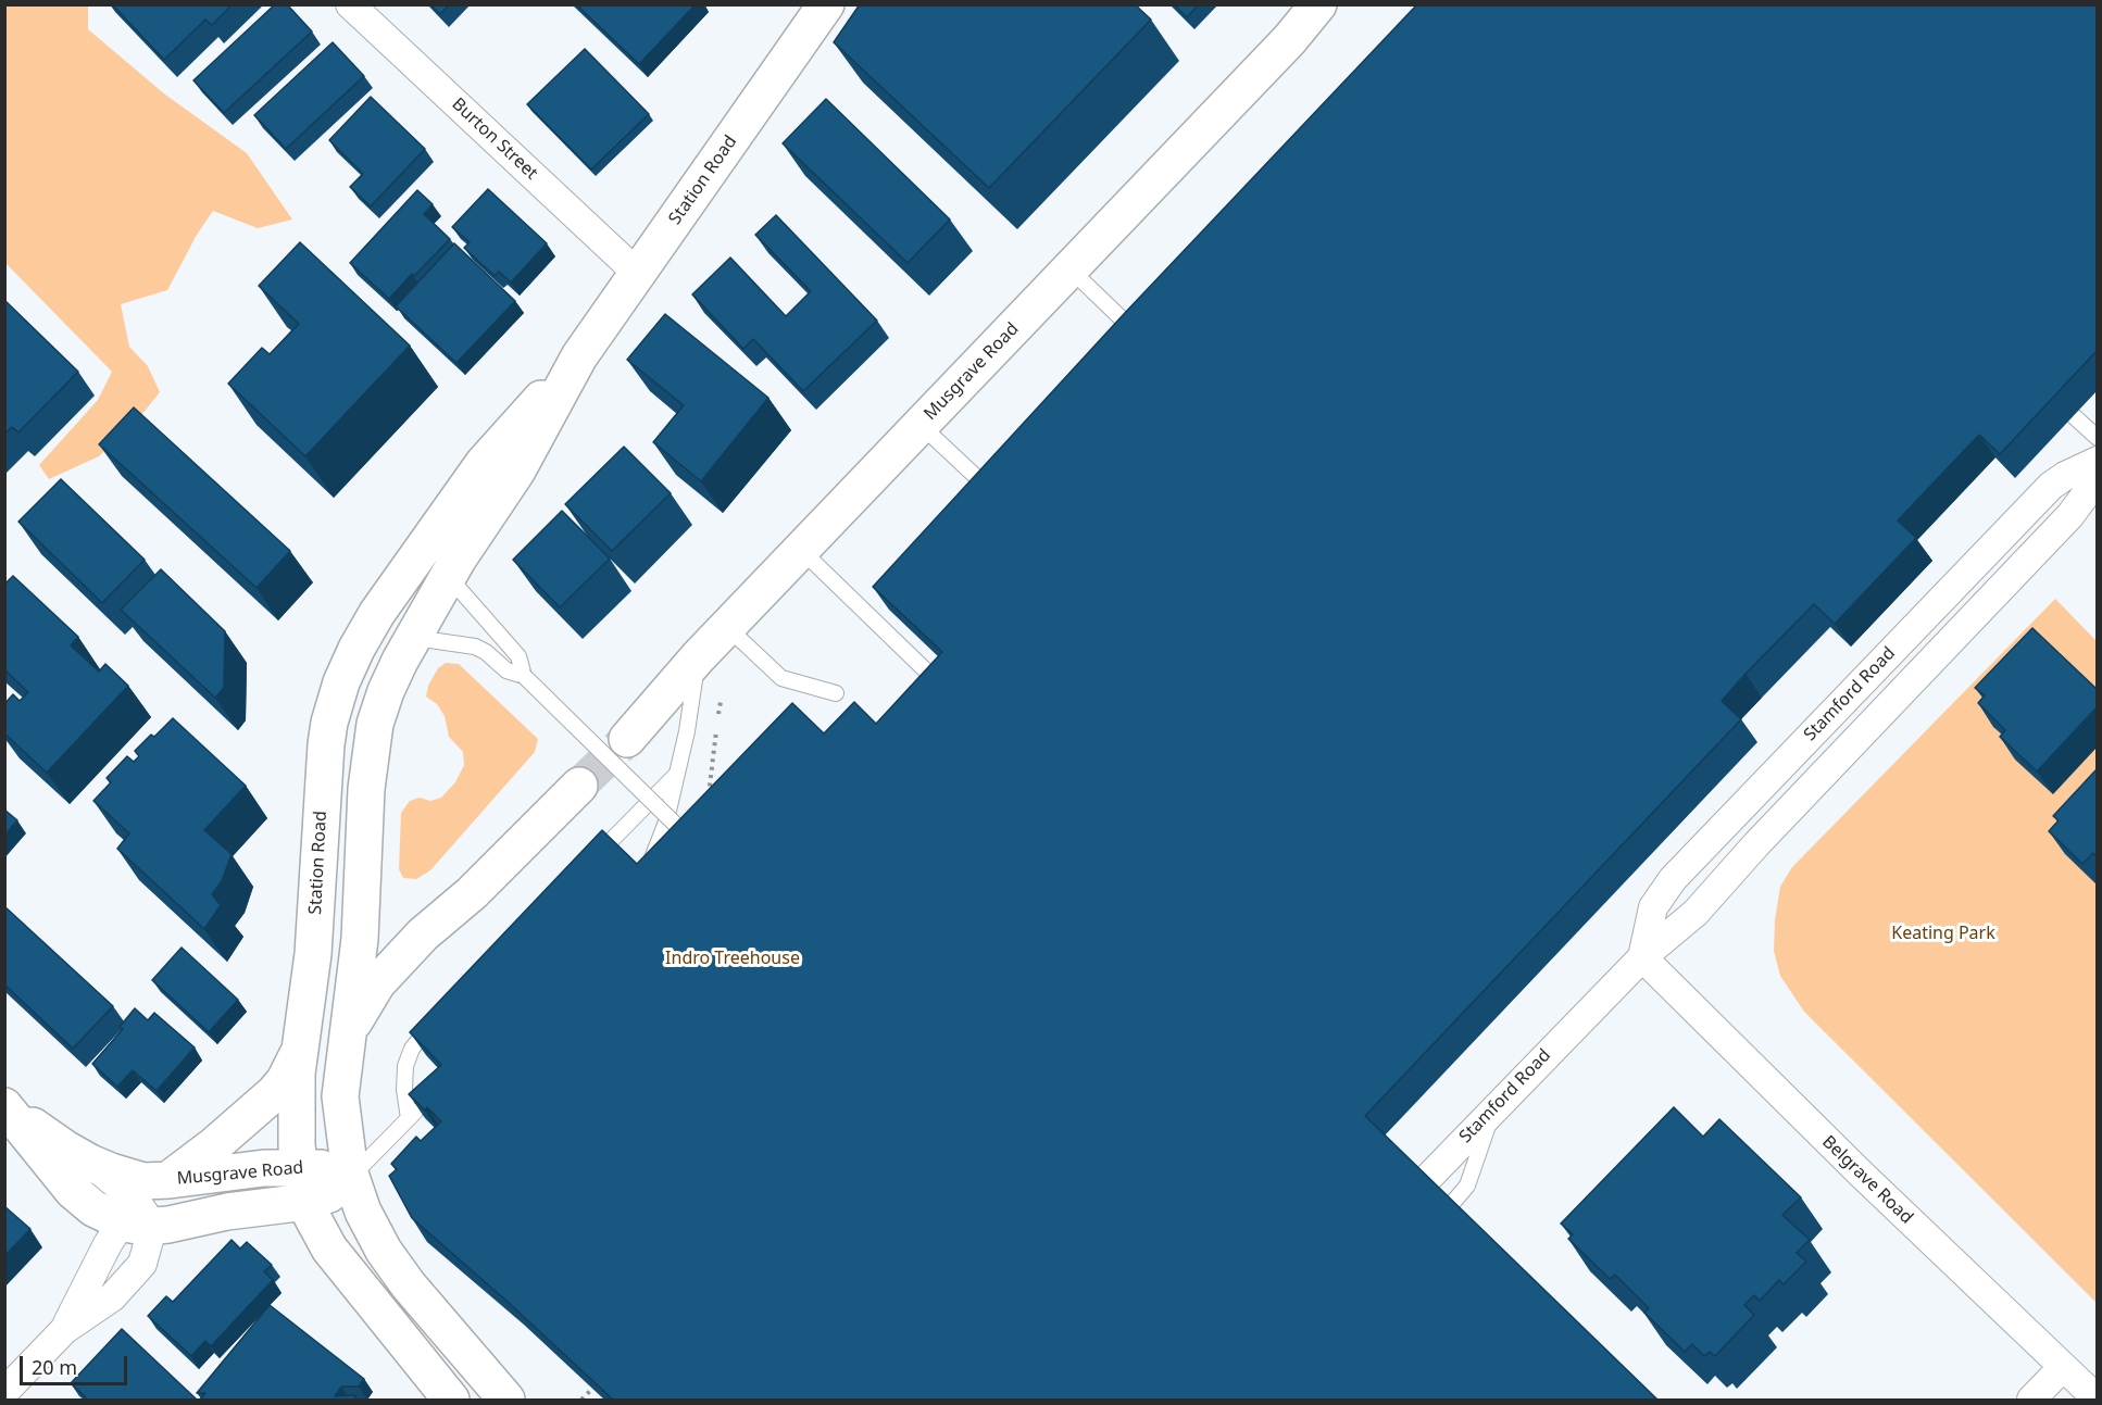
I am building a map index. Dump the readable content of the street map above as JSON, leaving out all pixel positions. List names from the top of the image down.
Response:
{
  "streets": {
    "street": [
      "Burton Street",
      "Station Road",
      "Musgrave Road",
      "Stamford Road",
      "Belgrave Road"
    ]
  },
  "crossings": [
    ["Burton Street", "Station Road"],
    ["Station Road", "Musgrave Road"],
    ["Stamford Road", "Belgrave Road"]
  ],
  "parks": ["Keating Park", "Indro Treehouse"],
  "scale_bar": "20 m"
}
